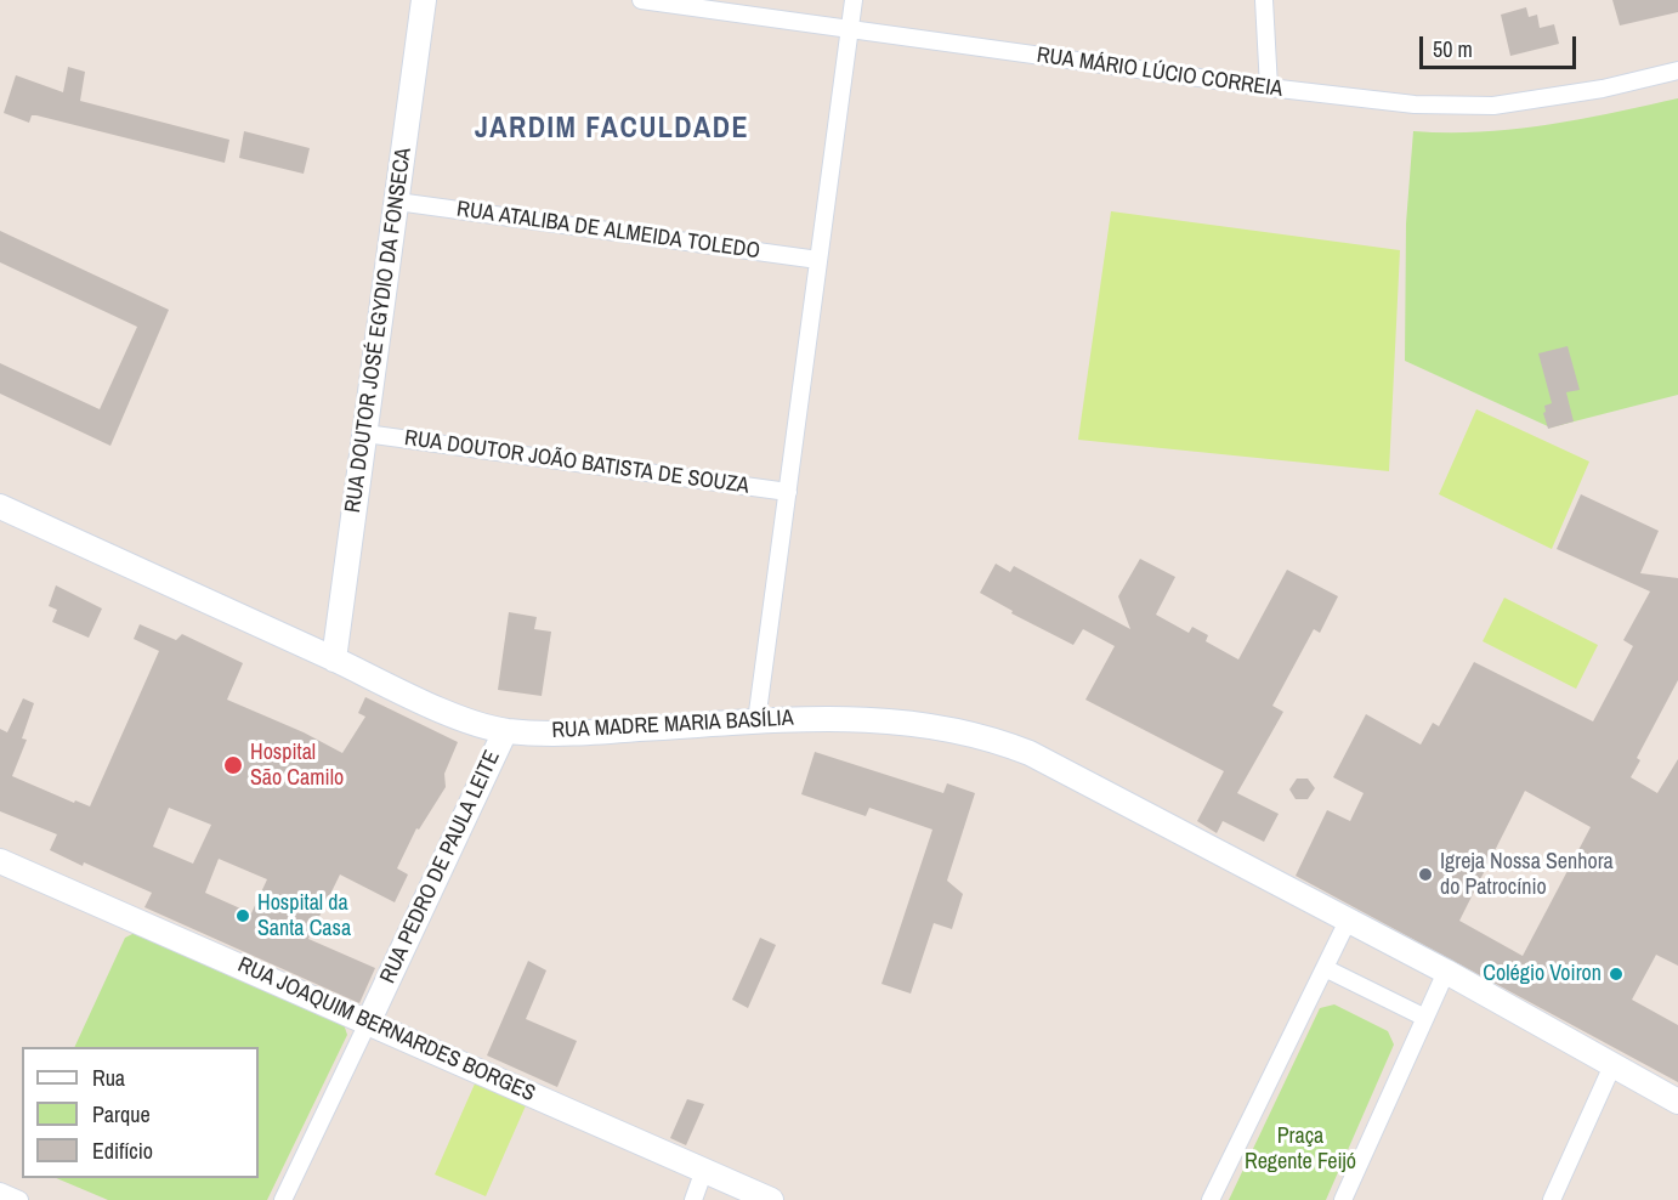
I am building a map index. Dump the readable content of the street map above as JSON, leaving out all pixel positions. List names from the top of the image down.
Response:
{
  "streets": {
    "street": [
      "RUA MÁRIO LÚCIO CORREIA",
      "RUA ATALIBA DE ALMEIDA TOLEDO",
      "RUA DOUTOR JOSÉ EGYDIO DA FONSECA",
      "RUA DOUTOR JOÃO BATISTA DE SOUZA",
      "RUA MADRE MARIA BASÍLIA",
      "RUA PEDRO DE PAULA LEITE",
      "RUA JOAQUIM BERNARDES BORGES"
    ]
  },
  "crossings": [
    ["RUA ATALIBA DE ALMEIDA TOLEDO", "RUA DOUTOR JOSÉ EGYDIO DA FONSECA"],
    ["RUA DOUTOR JOSÉ EGYDIO DA FONSECA", "RUA DOUTOR JOÃO BATISTA DE SOUZA"],
    ["RUA DOUTOR JOSÉ EGYDIO DA FONSECA", "RUA MADRE MARIA BASÍLIA"],
    ["RUA MADRE MARIA BASÍLIA", "RUA PEDRO DE PAULA LEITE"],
    ["RUA PEDRO DE PAULA LEITE", "RUA JOAQUIM BERNARDES BORGES"]
  ],
  "districts": ["JARDIM FACULDADE"],
  "parks": ["Praça Regente Feijó"],
  "places": [
    "Hospital São Camilo",
    "Igreja Nossa Senhora do Patrocínio",
    "Hospital da Santa Casa",
    "Colégio Voiron"
  ],
  "legend": ["Rua", "Parque", "Edifício"],
  "scale_bar": "50 m"
}
